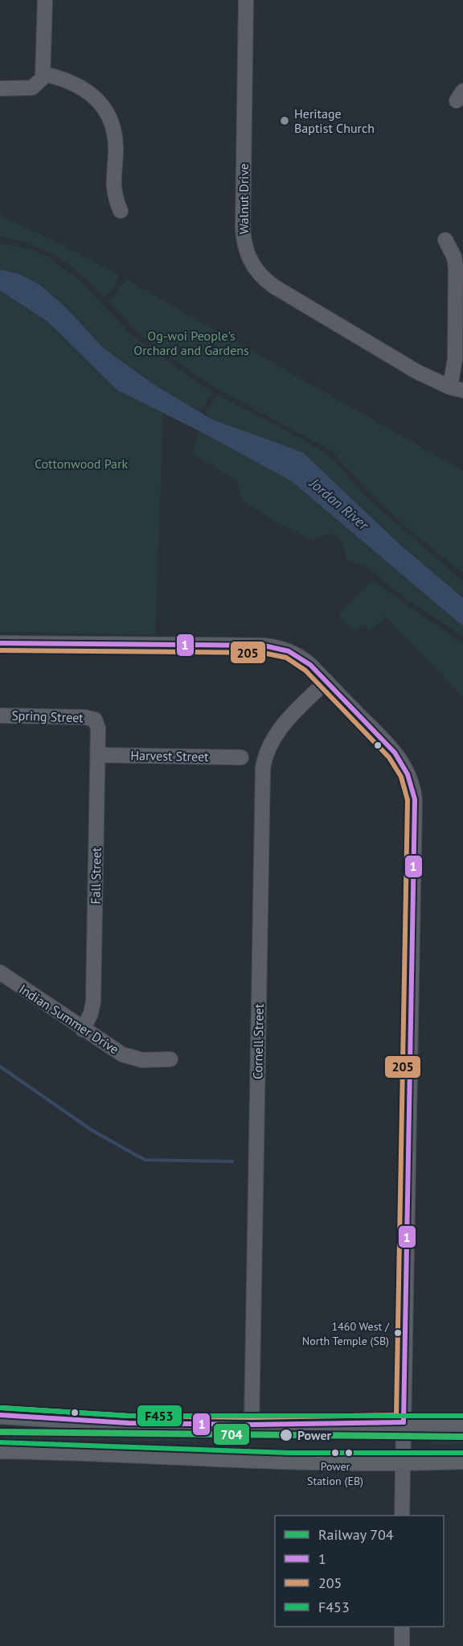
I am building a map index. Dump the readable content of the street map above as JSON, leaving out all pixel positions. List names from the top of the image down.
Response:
{
  "streets": {
    "street": [
      "Walnut Drive",
      "Spring Street",
      "Harvest Street",
      "Fall Street",
      "Indian Summer Drive",
      "Cornell Street"
    ]
  },
  "crossings": [
    ["Spring Street", "Fall Street"],
    ["Harvest Street", "Fall Street"],
    ["Fall Street", "Indian Summer Drive"]
  ],
  "water": ["Jordan River"],
  "parks": ["Og-woi People's Orchard and Gardens", "Cottonwood Park"],
  "places": [
    "Heritage Baptist Church",
    "1460 West / North Temple (SB)",
    "Power",
    "Power Station (EB)"
  ],
  "lines": [
    "transit line 1",
    "transit line 205",
    "transit line F453",
    "rail line 704"
  ],
  "legend": [
    "Railway 704",
    "1",
    "205",
    "F453"
  ]
}
